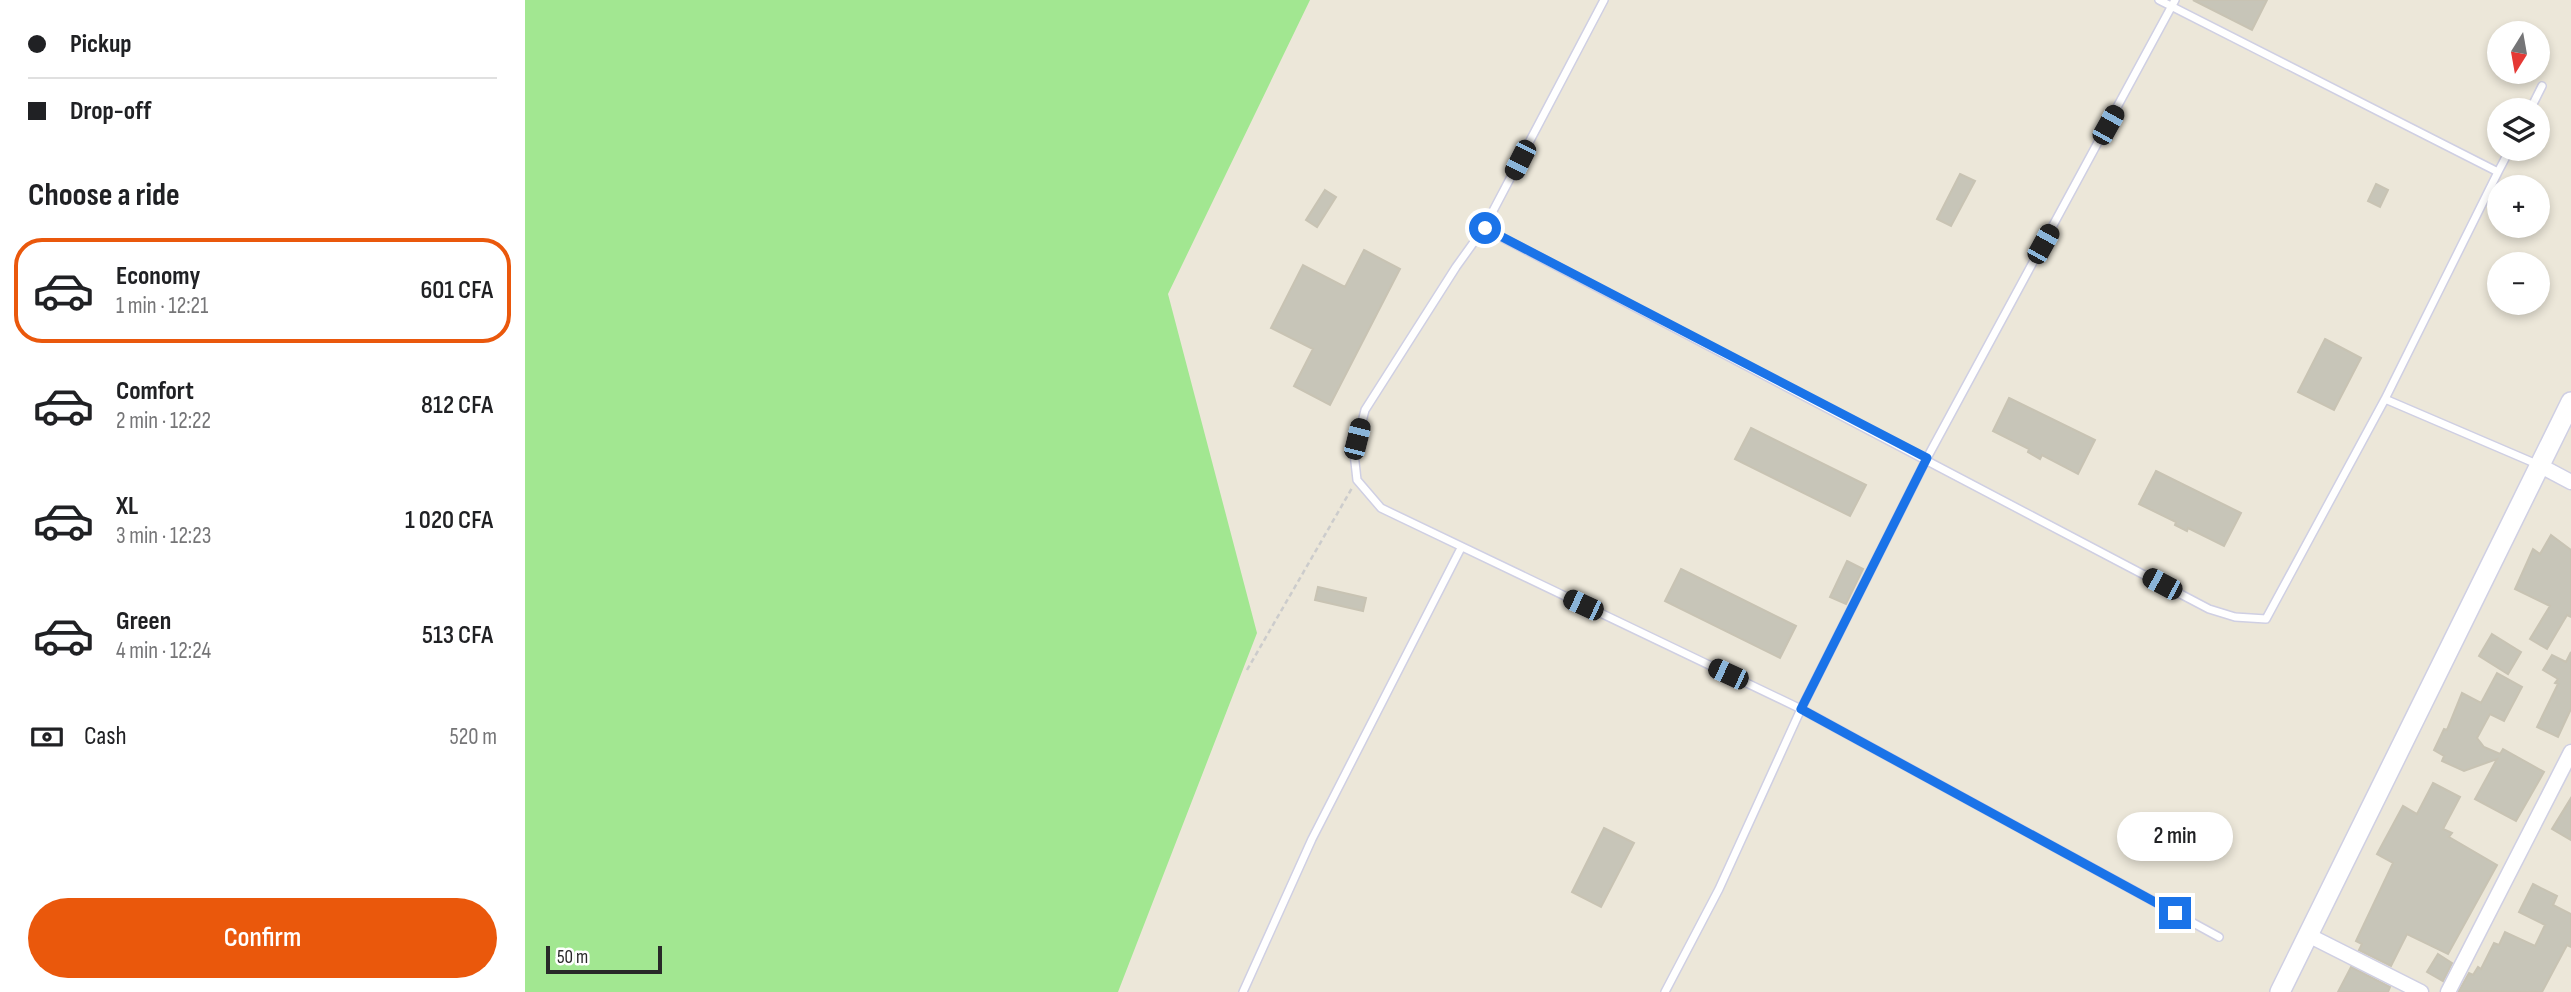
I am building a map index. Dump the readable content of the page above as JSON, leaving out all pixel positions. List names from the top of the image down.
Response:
{
  "scale_bar": "50 m",
  "north": "bottom",
  "page": {
    "banner": ["Pickup", "Drop-off"],
    "map_buttons": ["+", "−"],
    "heading": "Choose a ride",
    "list": [
      {
        "name": "Economy",
        "note": "1 min · 12:21",
        "value": "601 CFA"
      },
      {
        "name": "Comfort",
        "note": "2 min · 12:22",
        "value": "812 CFA"
      },
      {
        "name": "XL",
        "note": "3 min · 12:23",
        "value": "1 020 CFA"
      },
      {
        "name": "Green",
        "note": "4 min · 12:24",
        "value": "513 CFA"
      }
    ],
    "pay": ["Cash", "520 m"],
    "bubble": "2 min",
    "buttons": "Confirm",
    "scale": "50 m"
  }
}
